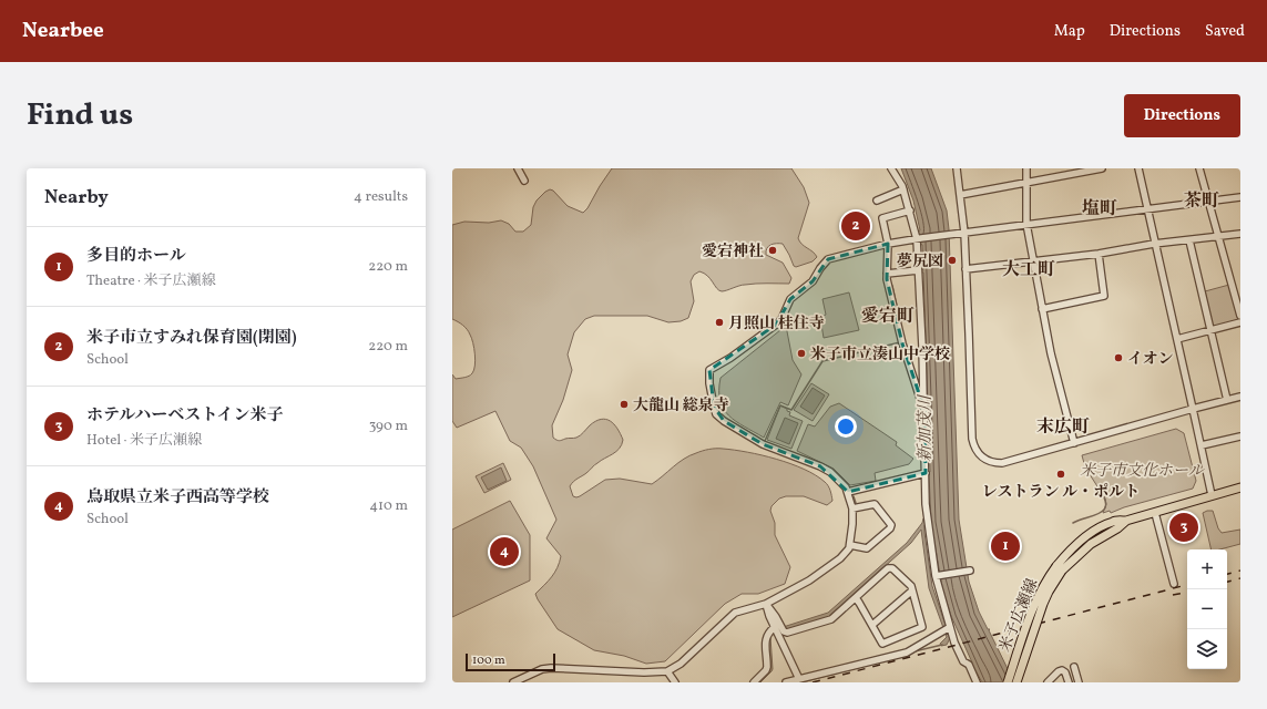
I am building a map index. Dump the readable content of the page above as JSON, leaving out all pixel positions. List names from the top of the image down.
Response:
{
  "streets": {
    "main road": ["米子広瀬線"]
  },
  "districts": [
    "茶町",
    "塩町",
    "大工町",
    "愛宕町",
    "末広町"
  ],
  "water": ["新加茂川"],
  "parks": ["米子市文化ホール"],
  "places": [
    "愛宕神社",
    "夢尻図",
    "月照山 桂住寺",
    "米子市立湊山中学校",
    "イオン",
    "大龍山 総泉寺",
    "レストラン ル・ポルト"
  ],
  "scale_bar": "100 m",
  "page": {
    "header": "Nearbee",
    "nav": ["Map", "Directions", "Saved"],
    "title": "Find us",
    "buttons": "Directions",
    "heading": ["Nearby", "4 results"],
    "pins": [
      "2",
      "3",
      "1",
      "4"
    ],
    "list": [
      {
        "mark": "1",
        "name": "多目的ホール",
        "note": "Theatre · 米子広瀬線",
        "value": "220 m"
      },
      {
        "mark": "2",
        "name": "米子市立すみれ保育園(閉園)",
        "note": "School",
        "value": "220 m"
      },
      {
        "mark": "3",
        "name": "ホテルハーベストイン米子",
        "note": "Hotel · 米子広瀬線",
        "value": "390 m"
      },
      {
        "mark": "4",
        "name": "鳥取県立米子西高等学校",
        "note": "School",
        "value": "410 m"
      }
    ],
    "map_buttons": ["+", "−"],
    "scale": "100 m"
  }
}
